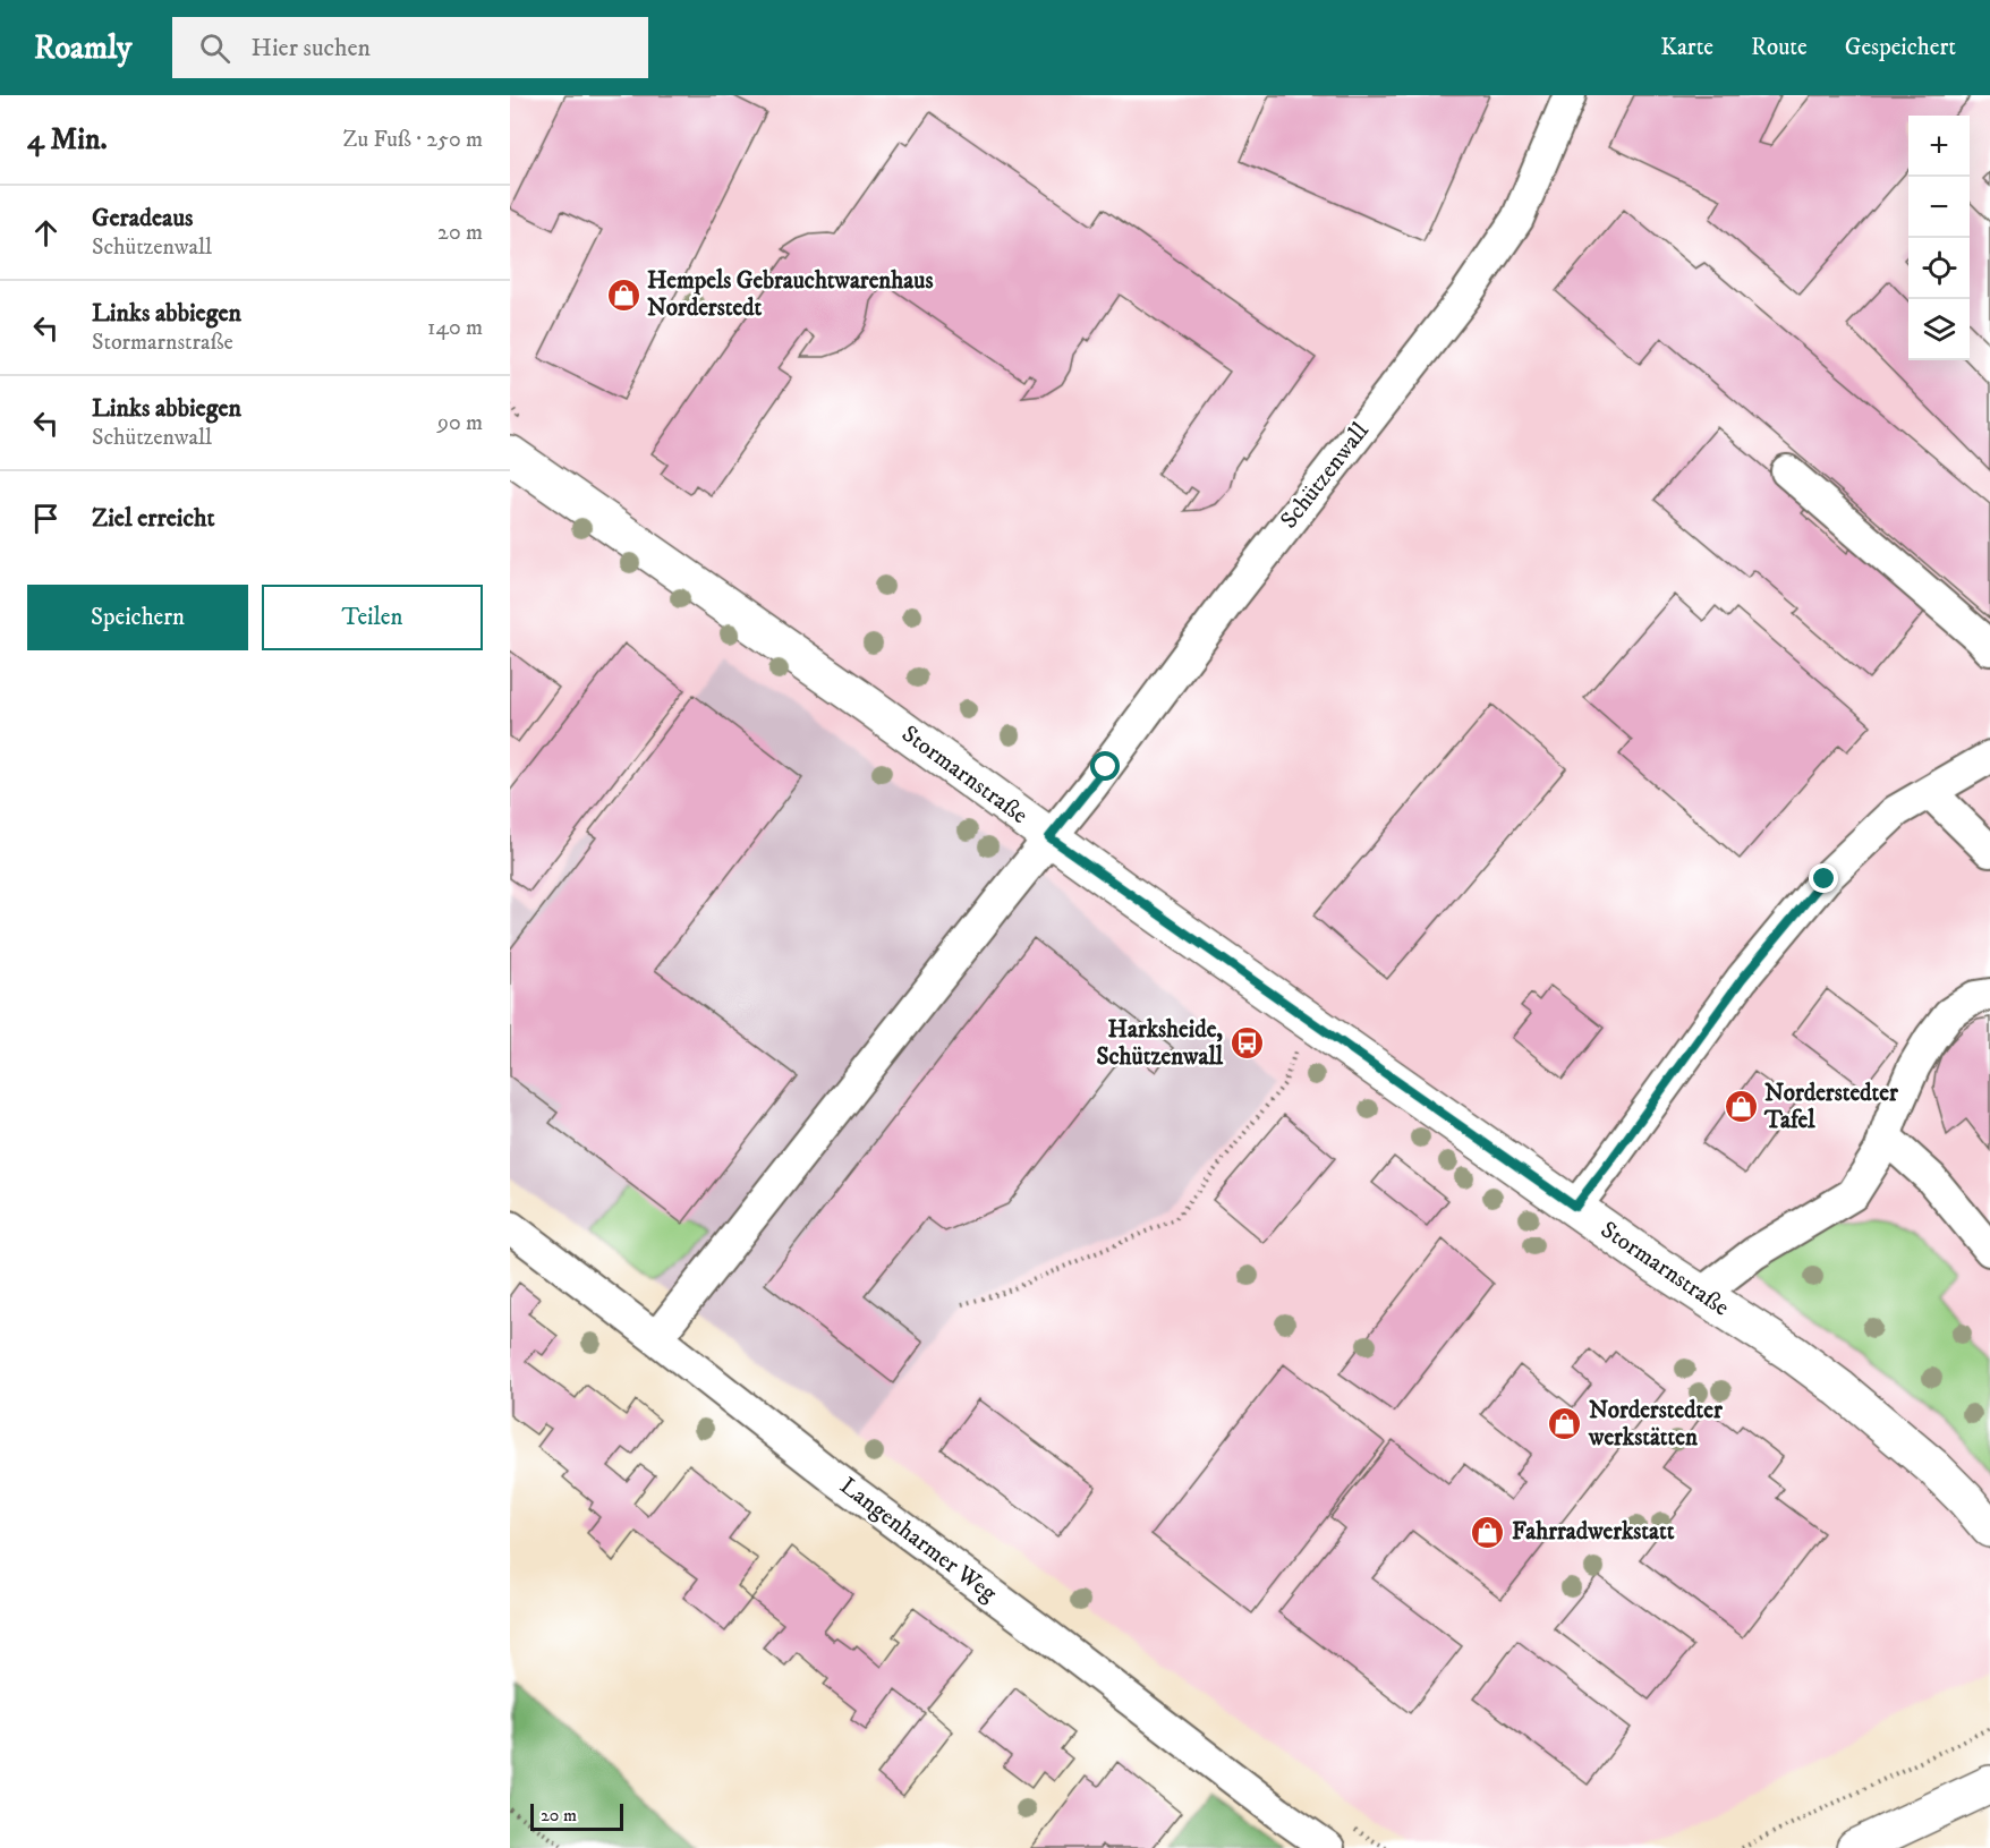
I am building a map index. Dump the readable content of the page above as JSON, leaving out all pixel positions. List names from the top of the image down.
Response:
{
  "streets": {
    "main road": ["Stormarnstraße"],
    "street": ["Schützenwall", "Langenharmer Weg"]
  },
  "crossings": [
    ["Schützenwall", "Stormarnstraße"],
    ["Schützenwall", "Langenharmer Weg"]
  ],
  "places": {
    "shop": [
      "Hempels Gebrauchtwarenhaus Norderstedt",
      "Norderstedter Tafel",
      "Norderstedter werkstätten",
      "Fahrradwerkstatt"
    ],
    "bus stop": ["Harksheide, Schützenwall"]
  },
  "scale_bar": "20 m",
  "page": {
    "header": "Roamly",
    "search": "Hier suchen",
    "nav": ["Karte", "Route", "Gespeichert"],
    "heading": ["4 Min.", "Zu Fuß · 250 m"],
    "map_buttons": ["+", "−"],
    "list": [
      ["Geradeaus", "Schützenwall", "20 m"],
      ["Links abbiegen", "Stormarnstraße", "140 m"],
      ["Links abbiegen", "Schützenwall", "90 m"],
      "Ziel erreicht"
    ],
    "buttons": ["Speichern", "Teilen"],
    "scale": "20 m"
  }
}
